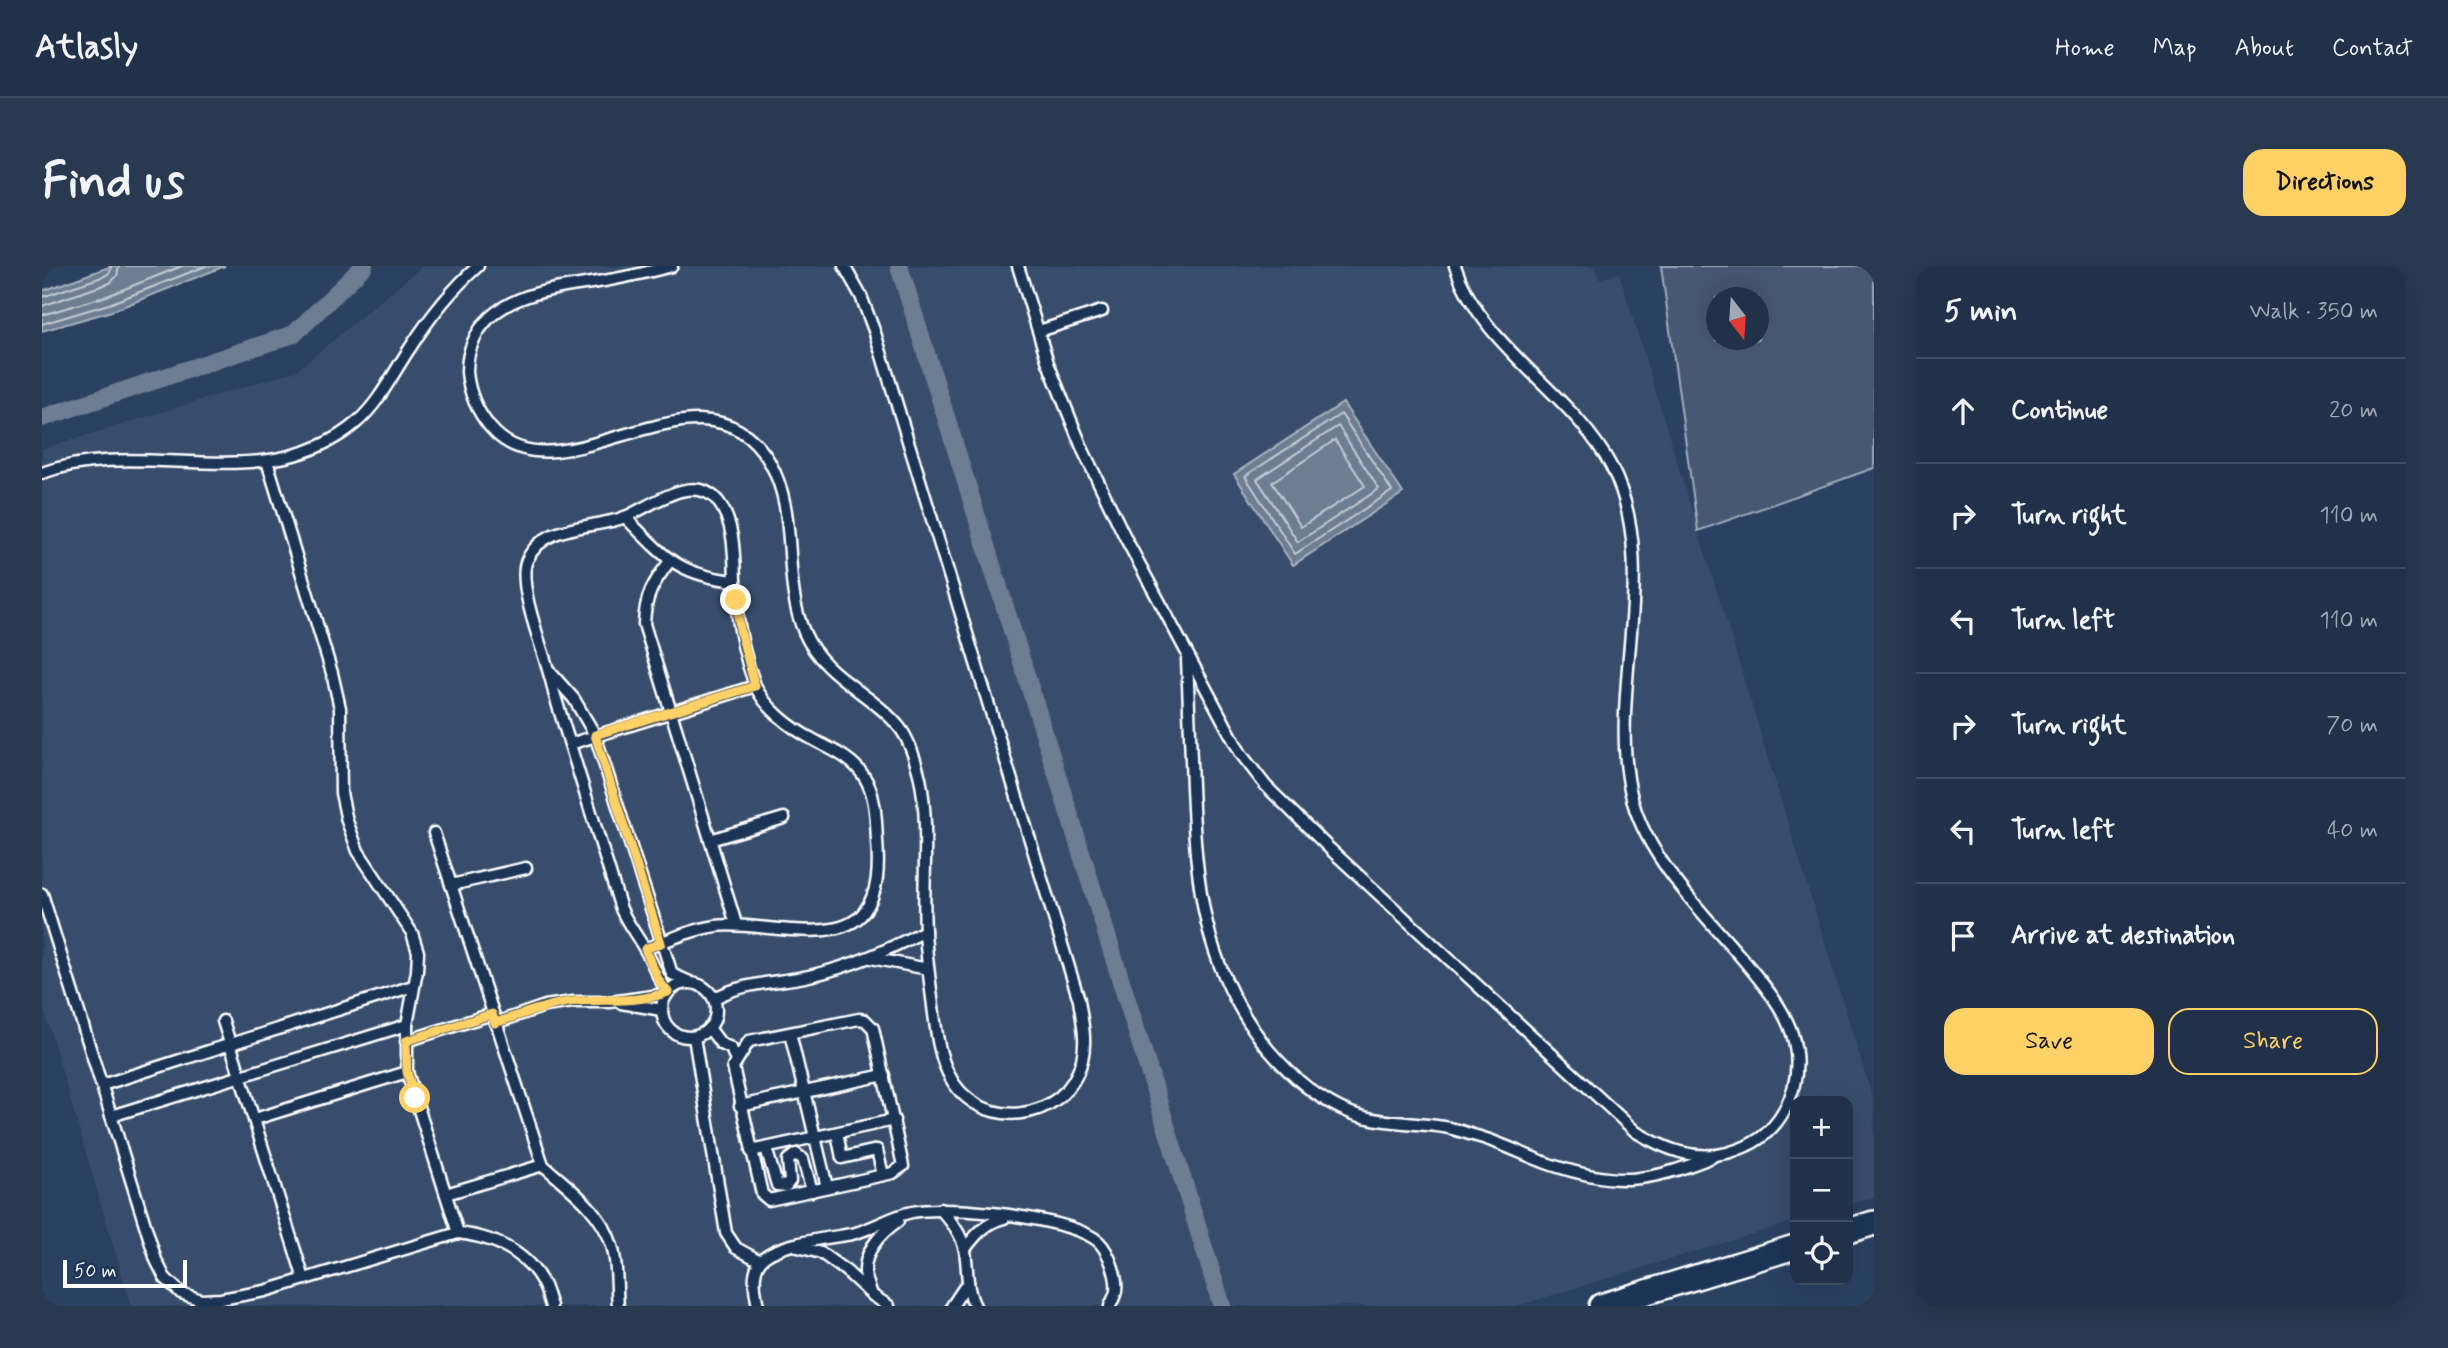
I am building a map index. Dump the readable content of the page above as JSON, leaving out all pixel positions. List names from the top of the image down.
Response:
{
  "scale_bar": "50 m",
  "north": "bottom",
  "page": {
    "header": "Atlasly",
    "nav": [
      "Home",
      "Map",
      "About",
      "Contact"
    ],
    "buttons": [
      "Directions",
      ["Save", "Share"]
    ],
    "title": "Find us",
    "heading": ["5 min", "Walk · 350 m"],
    "list": [
      ["Continue", "20 m"],
      ["Turn right", "110 m"],
      ["Turn left", "110 m"],
      ["Turn right", "70 m"],
      ["Turn left", "40 m"],
      "Arrive at destination"
    ],
    "map_buttons": ["+", "−"],
    "scale": "50 m"
  }
}
